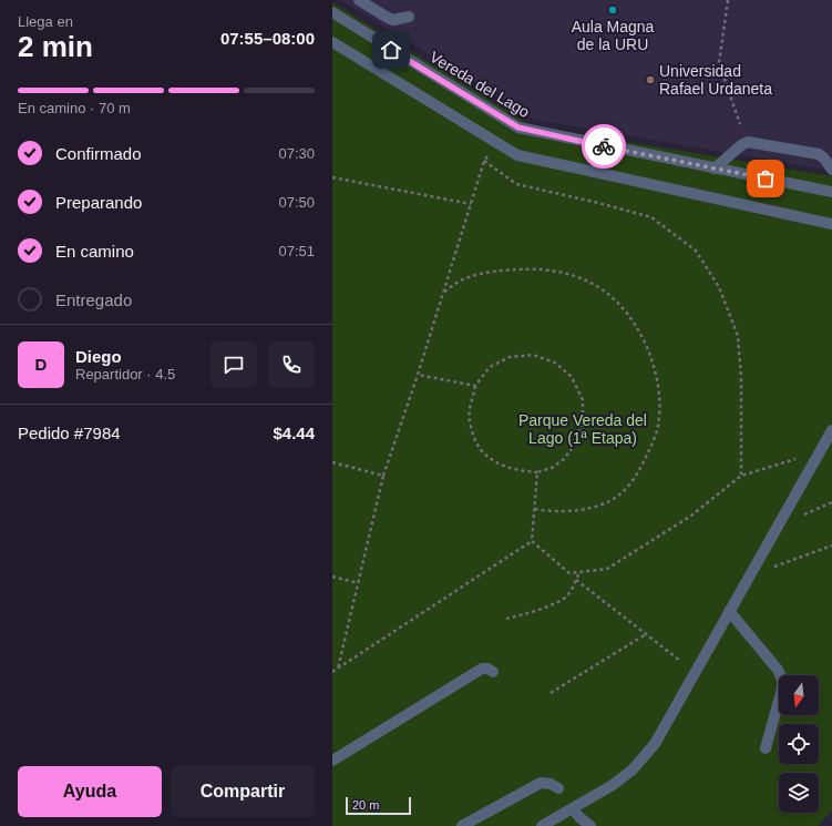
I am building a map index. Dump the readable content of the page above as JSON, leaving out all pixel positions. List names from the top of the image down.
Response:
{
  "streets": {
    "street": ["Vereda del Lago"]
  },
  "parks": ["Parque Vereda del Lago (1ª Etapa)"],
  "places": ["Aula Magna de la URU", "Universidad Rafael Urdaneta"],
  "scale_bar": "20 m",
  "north": "bottom",
  "page": {
    "heading": ["2 min", "Llega en", "07:55–08:00"],
    "panel": [
      "Diego",
      "Repartidor · 4.5",
      "Pedido #7984",
      "$4.44"
    ],
    "bar": "En camino · 70 m",
    "list": [
      ["Confirmado", "07:30"],
      ["Preparando", "07:50"],
      ["En camino", "07:51"],
      "Entregado"
    ],
    "round": "D",
    "buttons": ["Ayuda", "Compartir"],
    "scale": "20 m"
  }
}
